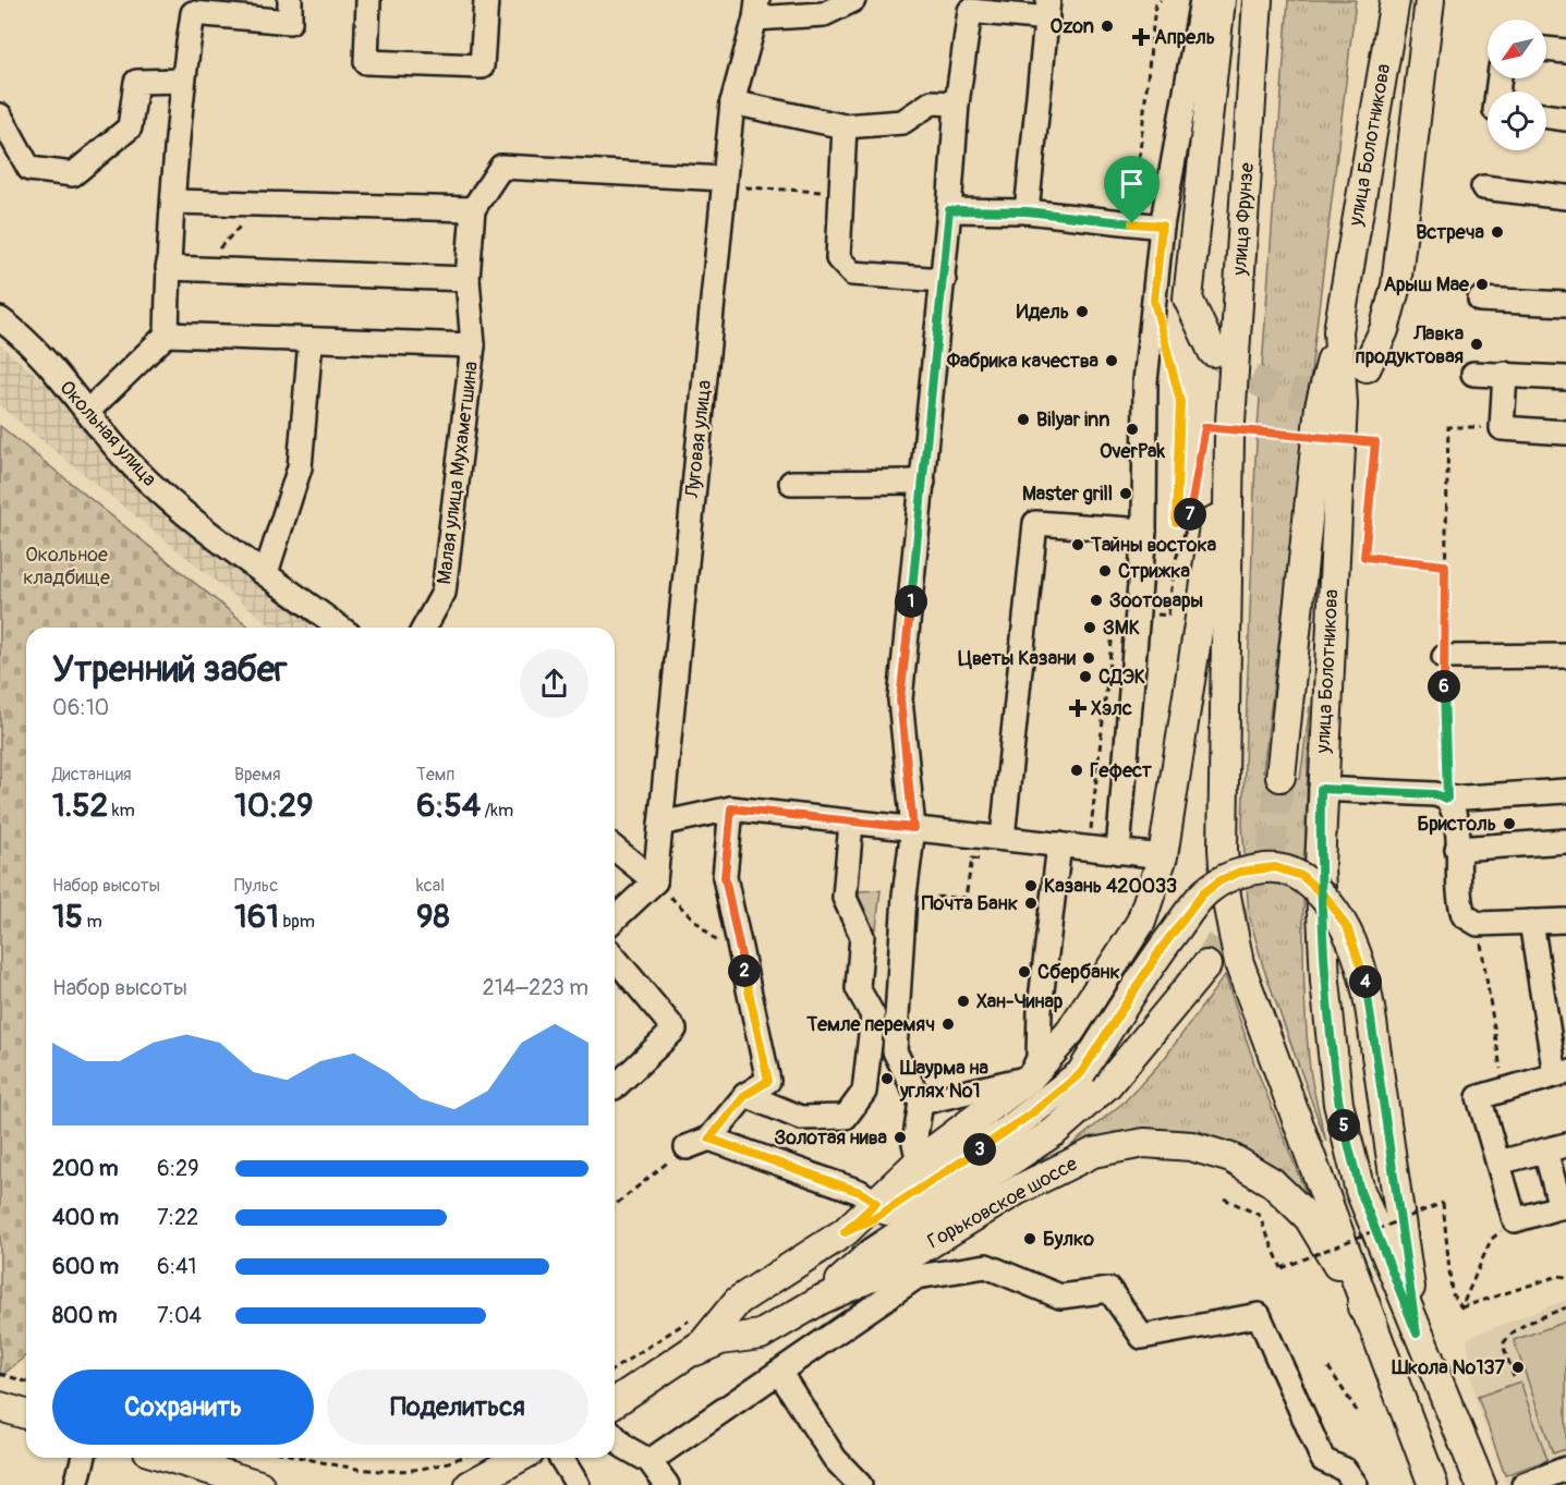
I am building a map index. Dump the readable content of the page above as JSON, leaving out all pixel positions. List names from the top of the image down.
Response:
{
  "streets": {
    "main road": ["улица Болотникова", "улица Фрунзе", "Горьковское шоссе"],
    "street": ["Окольная улица", "Луговая улица", "Малая улица Мухаметшина"]
  },
  "parks": ["Окольное кладбище"],
  "places": {
    "other": [
      "Ozon",
      "Встреча",
      "Арыш Мае",
      "Идель",
      "Лавка продуктовая",
      "Фабрика качества",
      "Bilyar inn",
      "OverPak",
      "Master grill",
      "Тайны востока",
      "Стрижка",
      "Зоотовары",
      "ЗМК",
      "Цветы Казани",
      "СДЭК",
      "Гефест",
      "Бристоль",
      "Казань 420033",
      "Почта Банк",
      "Сбербанк",
      "Хан-Чинар",
      "Темле перемяч",
      "Шаурма на углях №1",
      "Золотая нива",
      "Булко",
      "Школа №137"
    ],
    "health": ["Апрель", "Хэлс"]
  },
  "north": "bottom left",
  "page": {
    "pins": [
      "7",
      "1",
      "6",
      "2",
      "4",
      "5",
      "3"
    ],
    "heading": ["Утренний забег", "06:10"],
    "stats": [
      ["Дистанция", "1.52 km"],
      ["Время", "10:29"],
      ["Темп", "6:54 /km"],
      ["Набор высоты", "15 m"],
      ["Пульс", "161 bpm"],
      ["kcal", "98"]
    ],
    "chart": ["Набор высоты", "214–223 m"],
    "list": [
      {
        "name": "200 m",
        "note": "6:29"
      },
      {
        "name": "400 m",
        "note": "7:22"
      },
      {
        "name": "600 m",
        "note": "6:41"
      },
      {
        "name": "800 m",
        "note": "7:04"
      }
    ],
    "buttons": ["Сохранить", "Поделиться"]
  }
}
